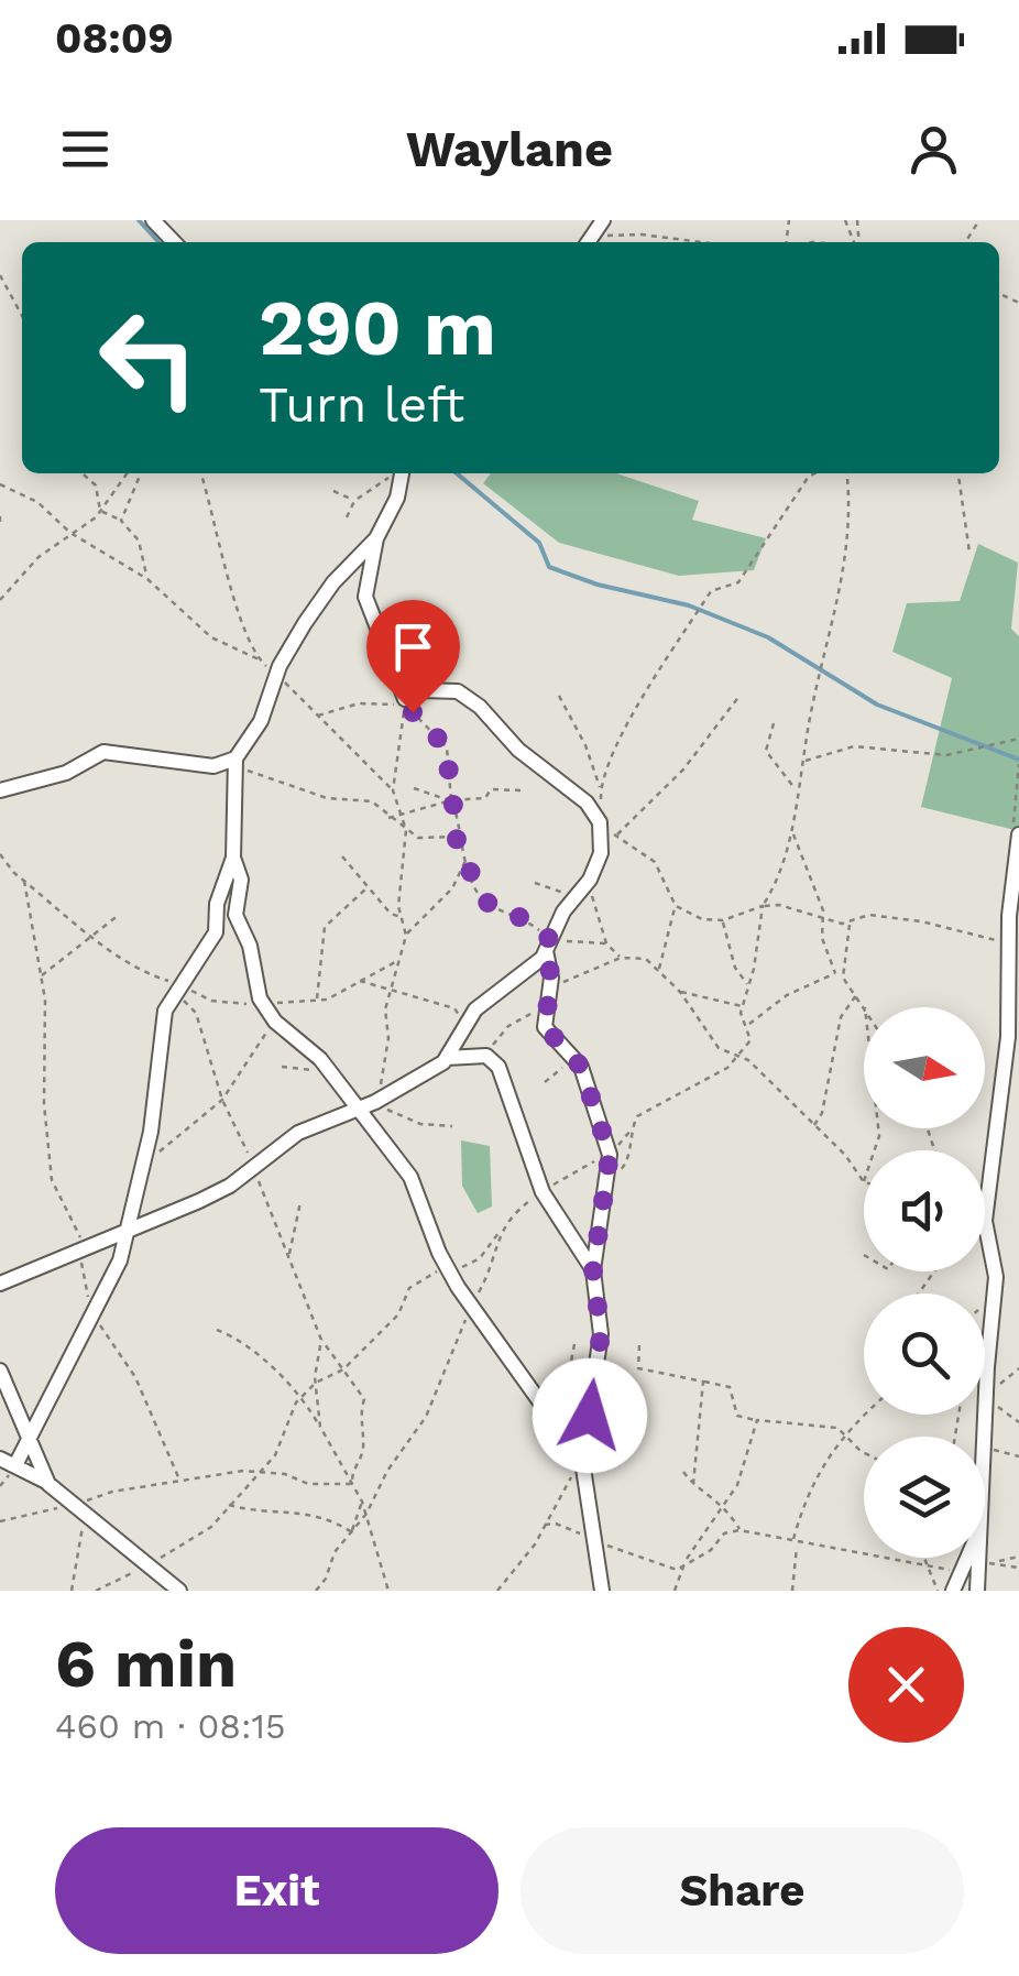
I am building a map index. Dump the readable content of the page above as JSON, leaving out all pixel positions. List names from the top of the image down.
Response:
{
  "north": "right",
  "page": {
    "status": "08:09",
    "header": "Waylane",
    "turn": ["290 m", "Turn left"],
    "heading": ["6 min", "460 m · 08:15"],
    "buttons": ["Exit", "Share"]
  }
}
